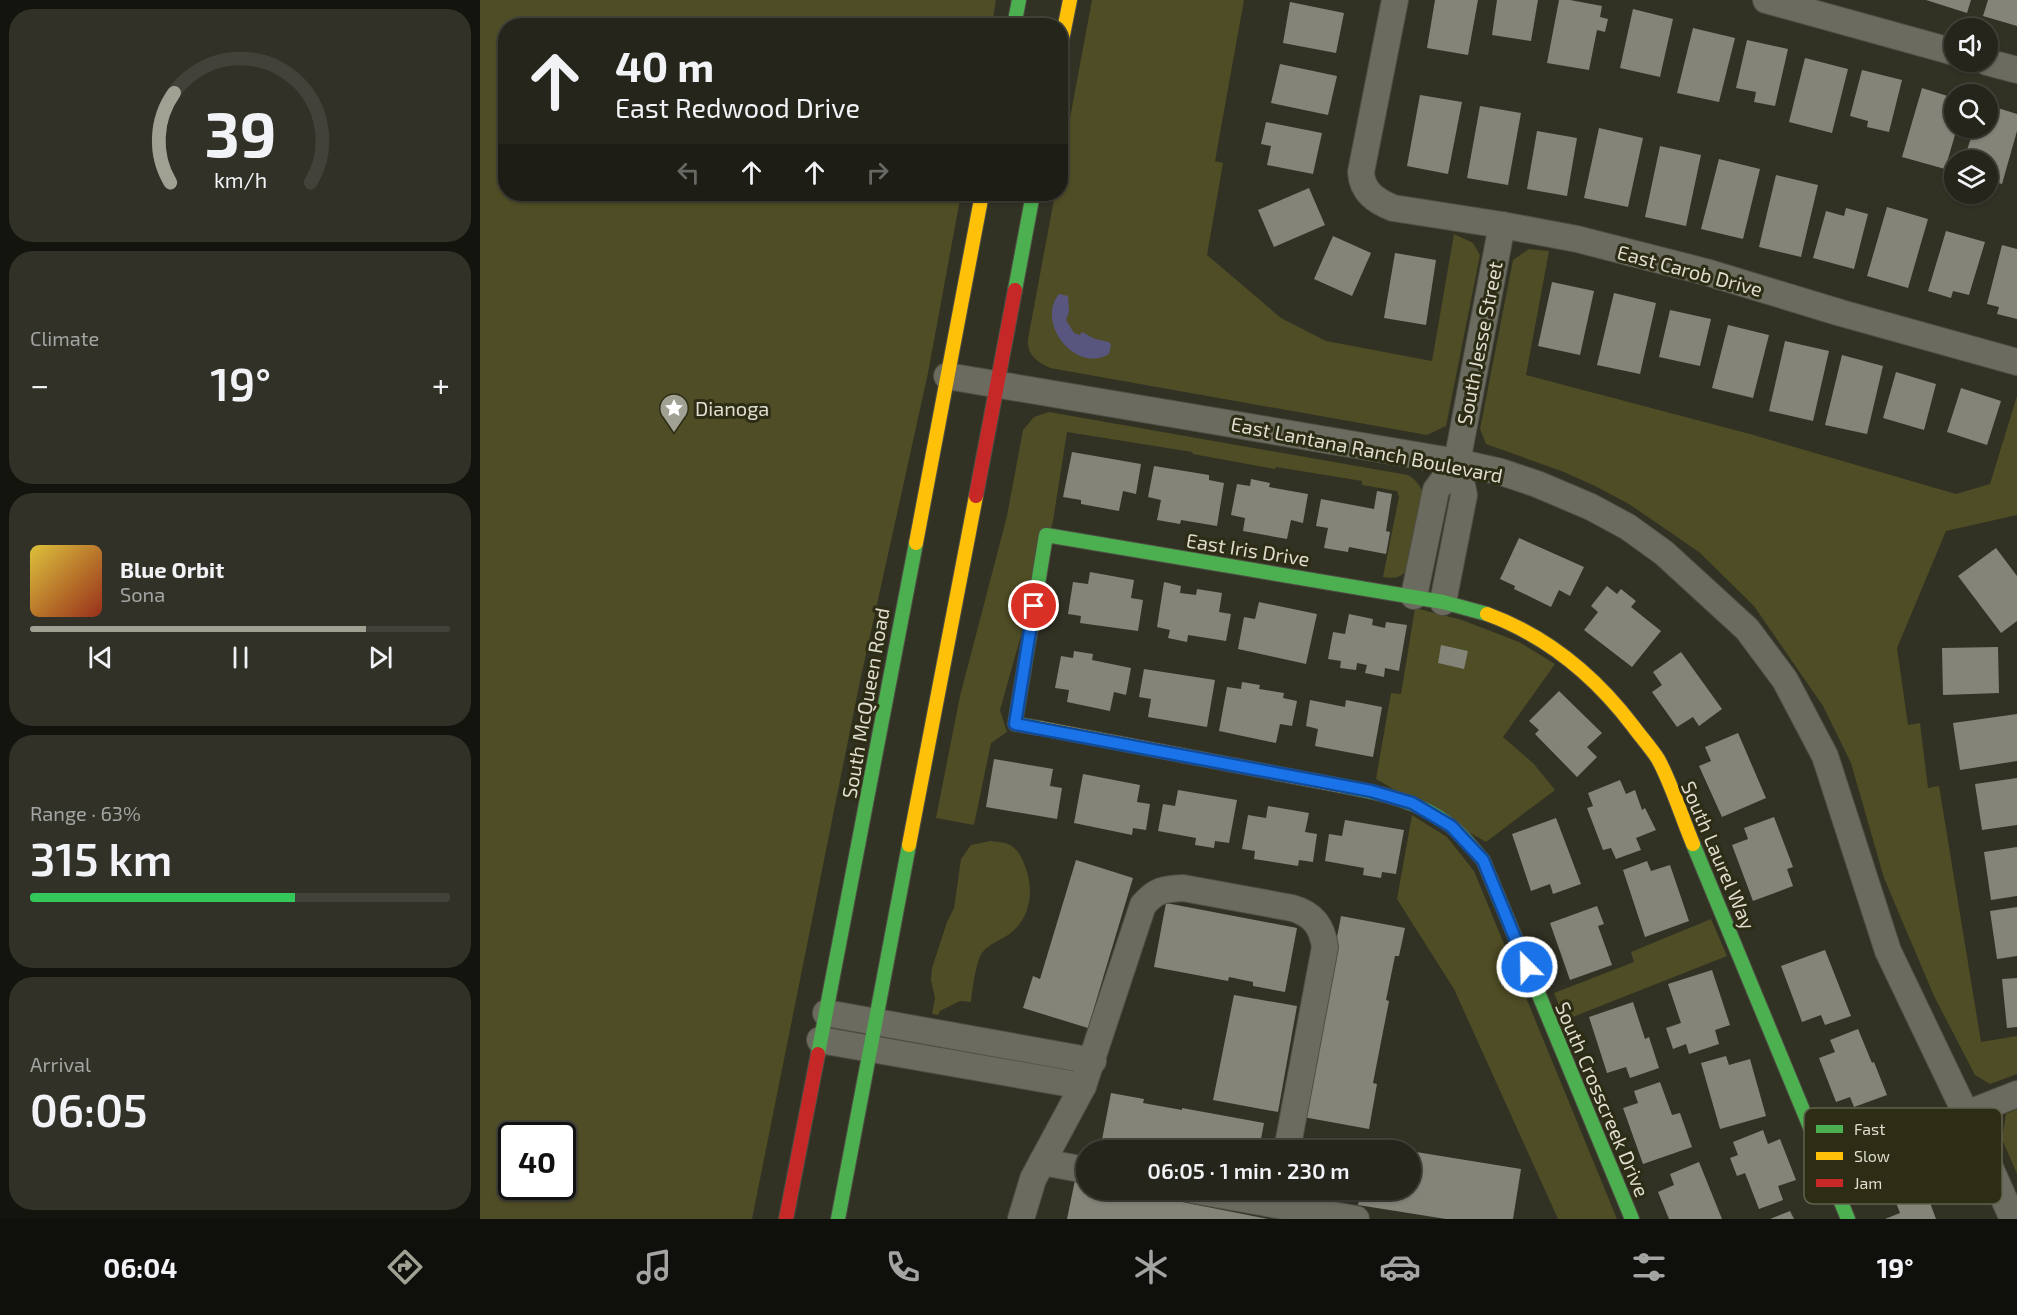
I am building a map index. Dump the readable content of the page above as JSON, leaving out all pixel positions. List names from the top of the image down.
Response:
{
  "streets": {
    "street": [
      "East Carob Drive",
      "South Jesse Street",
      "East Lantana Ranch Boulevard",
      "East Iris Drive",
      "South McQueen Road",
      "South Laurel Way",
      "South Crosscreek Drive"
    ]
  },
  "crossings": [
    ["East Carob Drive", "South Jesse Street"],
    ["South Jesse Street", "East Lantana Ranch Boulevard"],
    ["South Jesse Street", "East Iris Drive"],
    ["South Jesse Street", "South Laurel Way"],
    ["East Lantana Ranch Boulevard", "South McQueen Road"],
    ["East Iris Drive", "South Laurel Way"],
    ["East Iris Drive", "South Crosscreek Drive"]
  ],
  "places": {
    "place": ["Dianoga"]
  },
  "legend": ["Fast", "Slow", "Jam"],
  "page": {
    "turn": ["40 m", "East Redwood Drive"],
    "tile": [
      "Climate",
      ["Range · 63%", "315 km"],
      ["Arrival", "06:05"]
    ],
    "heat": ["−", "19°", "+"],
    "song": ["Blue Orbit", "Sona"],
    "limit": "40",
    "trip": "06:05 · 1 min · 230 m",
    "tabs": ["06:04", "19°"],
    "gauge": ["39", "km/h"]
  }
}
